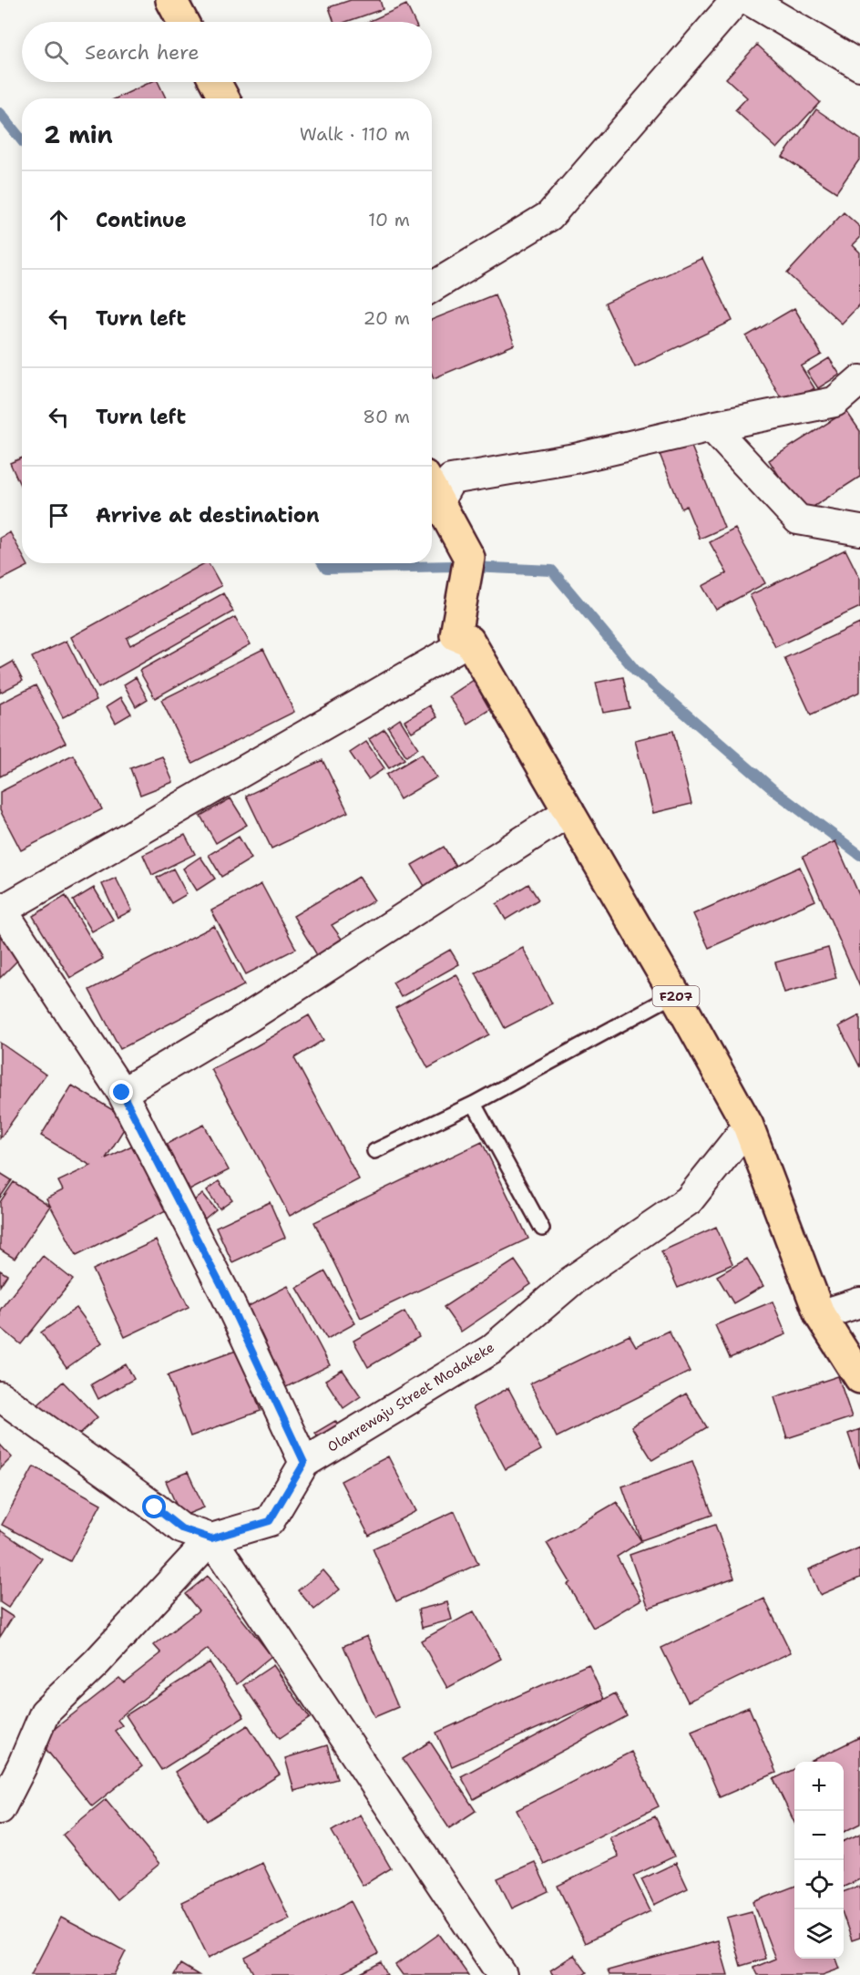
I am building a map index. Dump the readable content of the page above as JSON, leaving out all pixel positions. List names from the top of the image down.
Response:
{
  "streets": {
    "main road": ["F207"],
    "street": ["Olanrewaju Street Modakeke"]
  },
  "crossings": [
    ["F207", "Olanrewaju Street Modakeke"]
  ],
  "page": {
    "search": "Search here",
    "heading": ["2 min", "Walk · 110 m"],
    "list": [
      ["Continue", "10 m"],
      ["Turn left", "20 m"],
      ["Turn left", "80 m"],
      "Arrive at destination"
    ],
    "map_buttons": ["+", "−"]
  }
}
